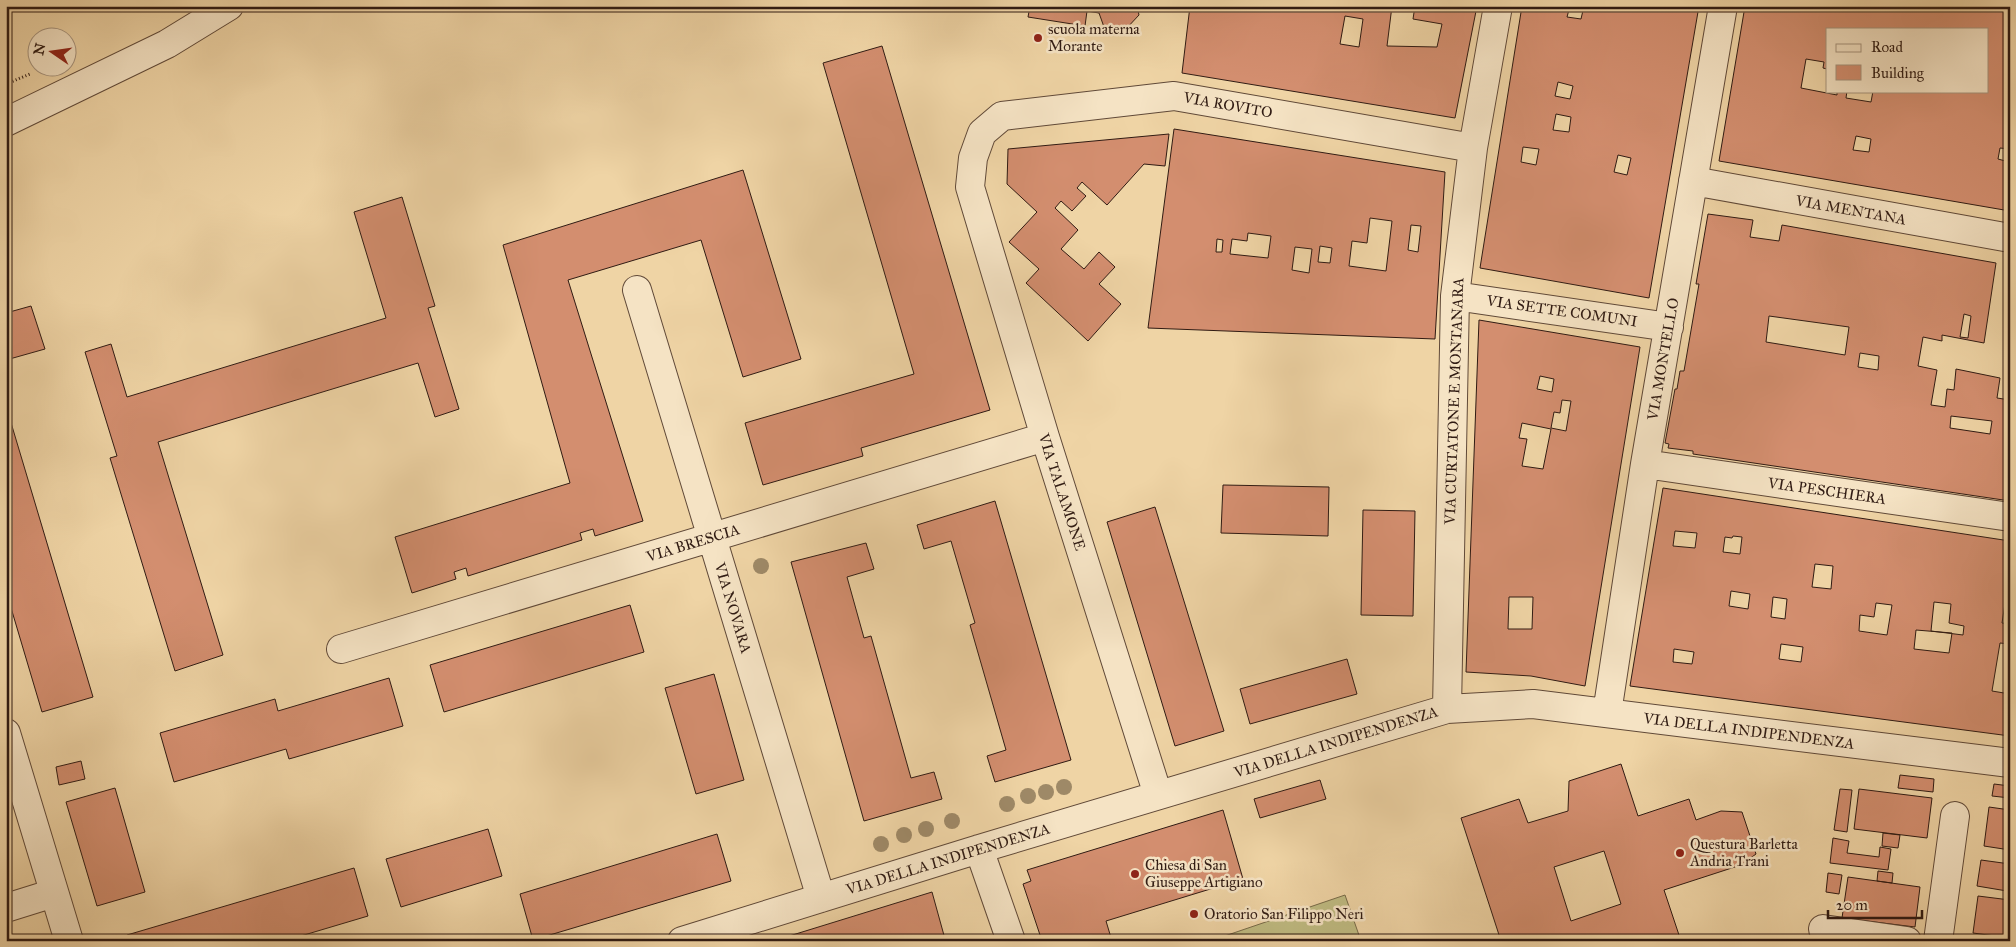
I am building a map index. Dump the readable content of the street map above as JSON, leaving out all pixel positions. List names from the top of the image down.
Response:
{
  "streets": {
    "street": [
      "VIA ROVITO",
      "VIA MENTANA",
      "VIA SETTE COMUNI",
      "VIA MONTELLO",
      "VIA CURTATONE E MONTANARA",
      "VIA PESCHIERA",
      "VIA TALAMONE",
      "VIA BRESCIA",
      "VIA NOVARA",
      "VIA DELLA INDIPENDENZA"
    ]
  },
  "crossings": [
    ["VIA ROVITO", "VIA CURTATONE E MONTANARA"],
    ["VIA ROVITO", "VIA TALAMONE"],
    ["VIA MENTANA", "VIA MONTELLO"],
    ["VIA SETTE COMUNI", "VIA MONTELLO"],
    ["VIA SETTE COMUNI", "VIA CURTATONE E MONTANARA"],
    ["VIA MONTELLO", "VIA PESCHIERA"],
    ["VIA MONTELLO", "VIA DELLA INDIPENDENZA"],
    ["VIA CURTATONE E MONTANARA", "VIA DELLA INDIPENDENZA"],
    ["VIA TALAMONE", "VIA BRESCIA"],
    ["VIA TALAMONE", "VIA DELLA INDIPENDENZA"],
    ["VIA BRESCIA", "VIA NOVARA"],
    ["VIA NOVARA", "VIA DELLA INDIPENDENZA"]
  ],
  "places": [
    "scuola materna Morante",
    "Questura Barletta Andria Trani",
    "Chiesa di San Giuseppe Artigiano",
    "Oratorio San Filippo Neri"
  ],
  "legend": ["Road", "Building"],
  "scale_bar": "20 m",
  "north": "left"
}
